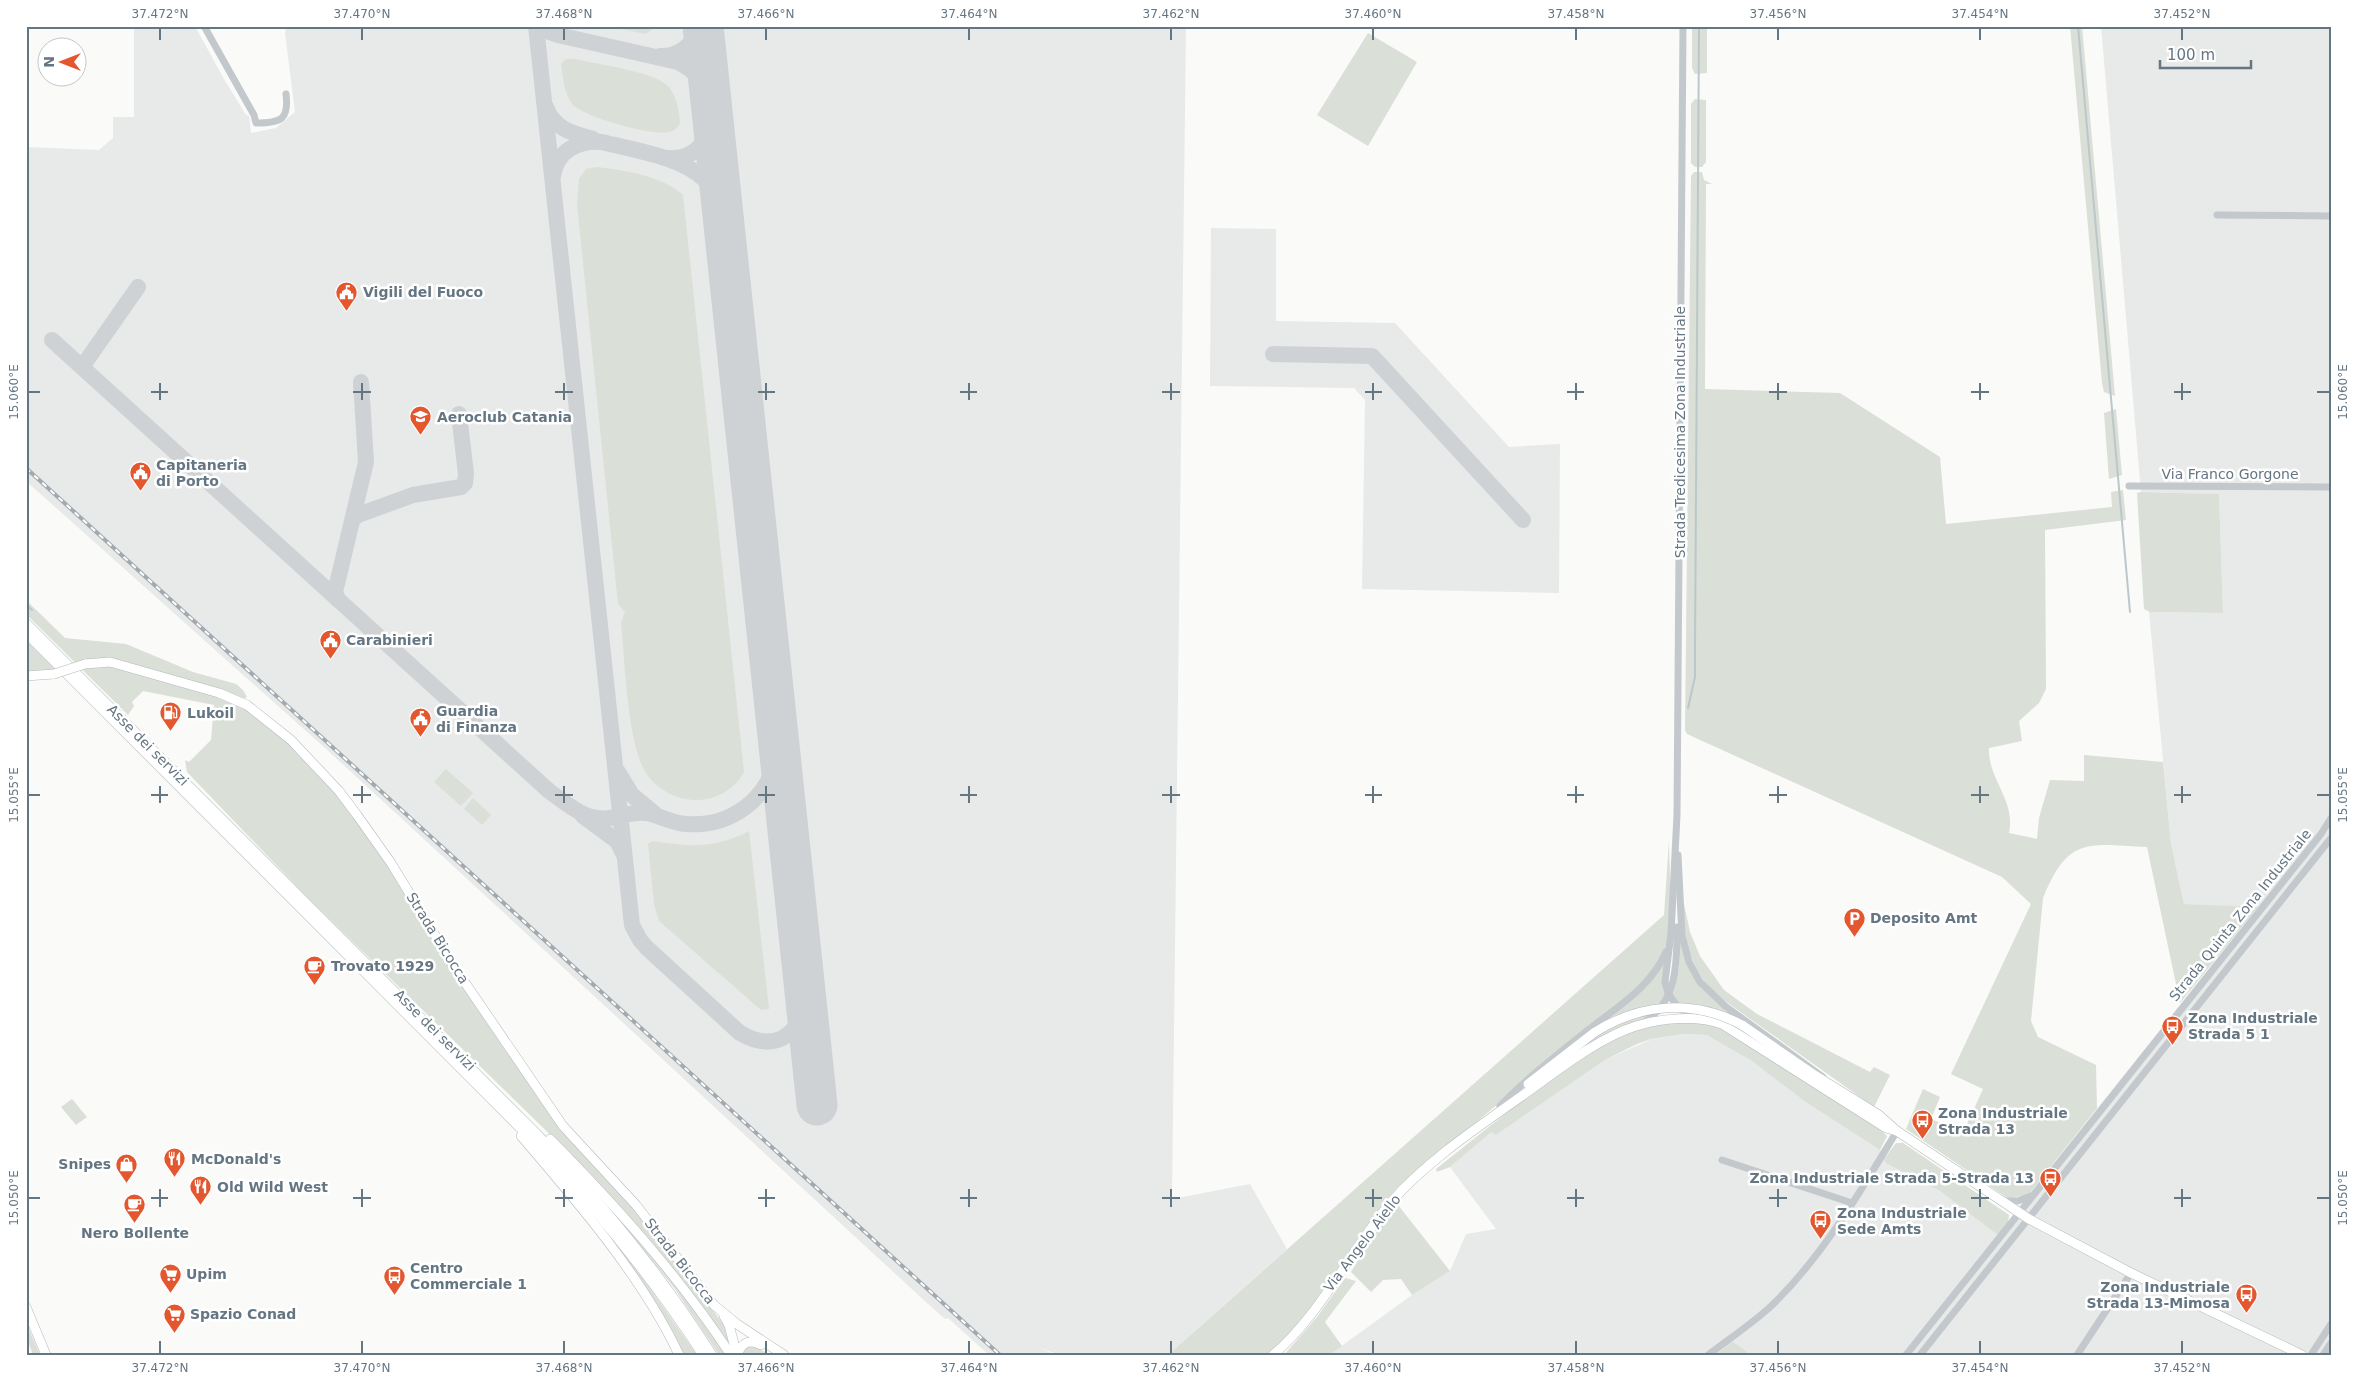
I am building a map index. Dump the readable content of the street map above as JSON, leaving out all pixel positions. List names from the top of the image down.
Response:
{
  "streets": {
    "main road": ["Asse dei servizi", "Strada Bicocca", "Via Angelo Aiello"],
    "street": ["Strada Tredicesima Zona Industriale", "Via Franco Gorgone", "Strada Quinta Zona Industriale"]
  },
  "places": {
    "public building": [
      "Vigili del Fuoco",
      "Capitaneria di Porto",
      "Carabinieri",
      "Guardia di Finanza"
    ],
    "school or university": ["Aeroclub Catania"],
    "fuel station": ["Lukoil"],
    "parking": ["Deposito Amt"],
    "cafe": ["Trovato 1929", "Nero Bollente"],
    "bus stop": [
      "Zona Industriale Strada 5 1",
      "Zona Industriale Strada 13",
      "Zona Industriale Strada 5-Strada 13",
      "Zona Industriale Sede Amts",
      "Centro Commerciale 1",
      "Zona Industriale Strada 13-Mimosa"
    ],
    "restaurant": ["McDonald's", "Old Wild West"],
    "shop": ["Snipes"],
    "supermarket": ["Upim", "Spazio Conad"]
  },
  "scale_bar": "100 m",
  "north": "left",
  "coordinates": [
    "37.472°N",
    "37.470°N",
    "37.468°N",
    "37.466°N",
    "37.464°N",
    "37.462°N",
    "37.460°N",
    "37.458°N",
    "37.456°N",
    "37.454°N",
    "37.452°N",
    "15.060°E",
    "15.055°E",
    "15.050°E"
  ]
}
